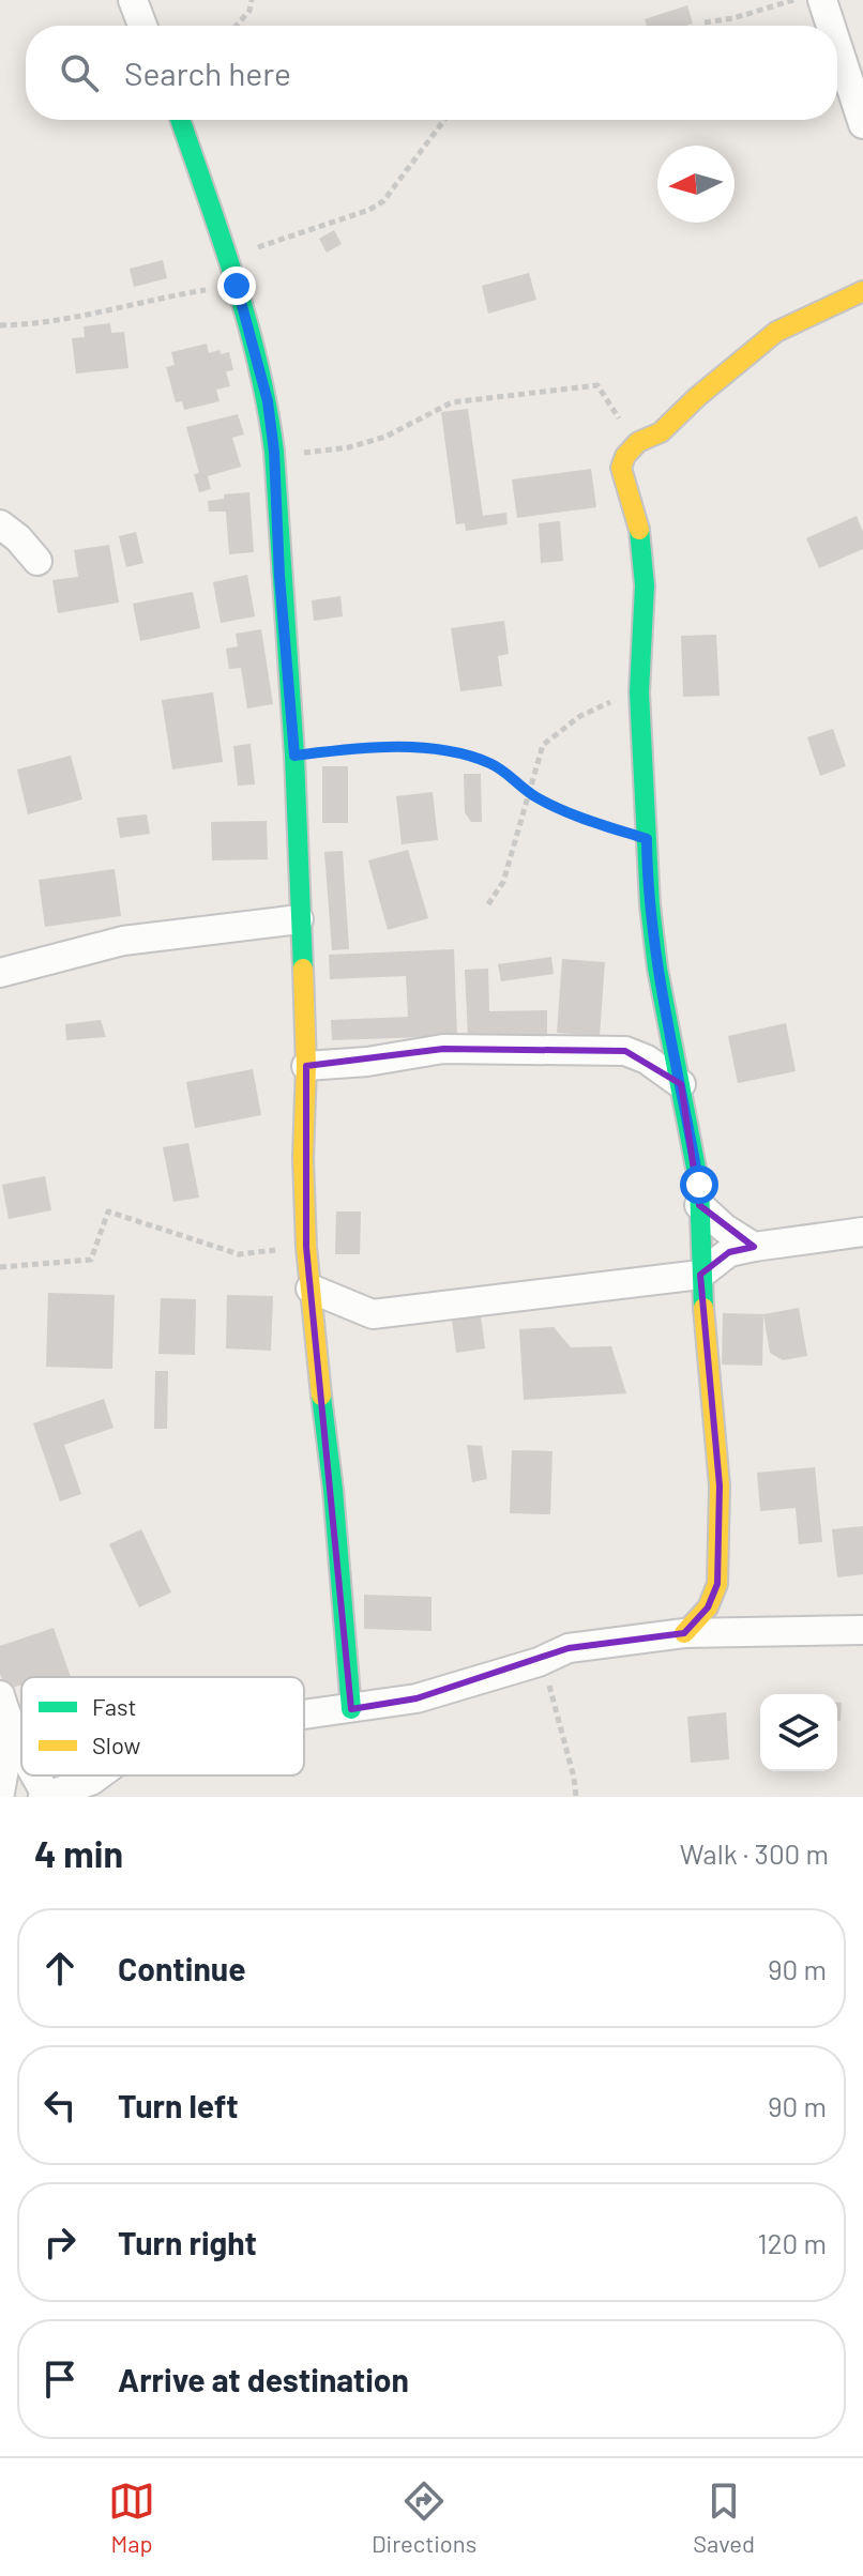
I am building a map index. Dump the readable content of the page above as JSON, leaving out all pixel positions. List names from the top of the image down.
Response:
{
  "legend": ["Fast", "Slow"],
  "north": "left",
  "page": {
    "search": "Search here",
    "heading": ["4 min", "Walk · 300 m"],
    "list": [
      ["Continue", "90 m"],
      ["Turn left", "90 m"],
      ["Turn right", "120 m"],
      "Arrive at destination"
    ],
    "nav": ["Map", "Directions", "Saved"]
  }
}
